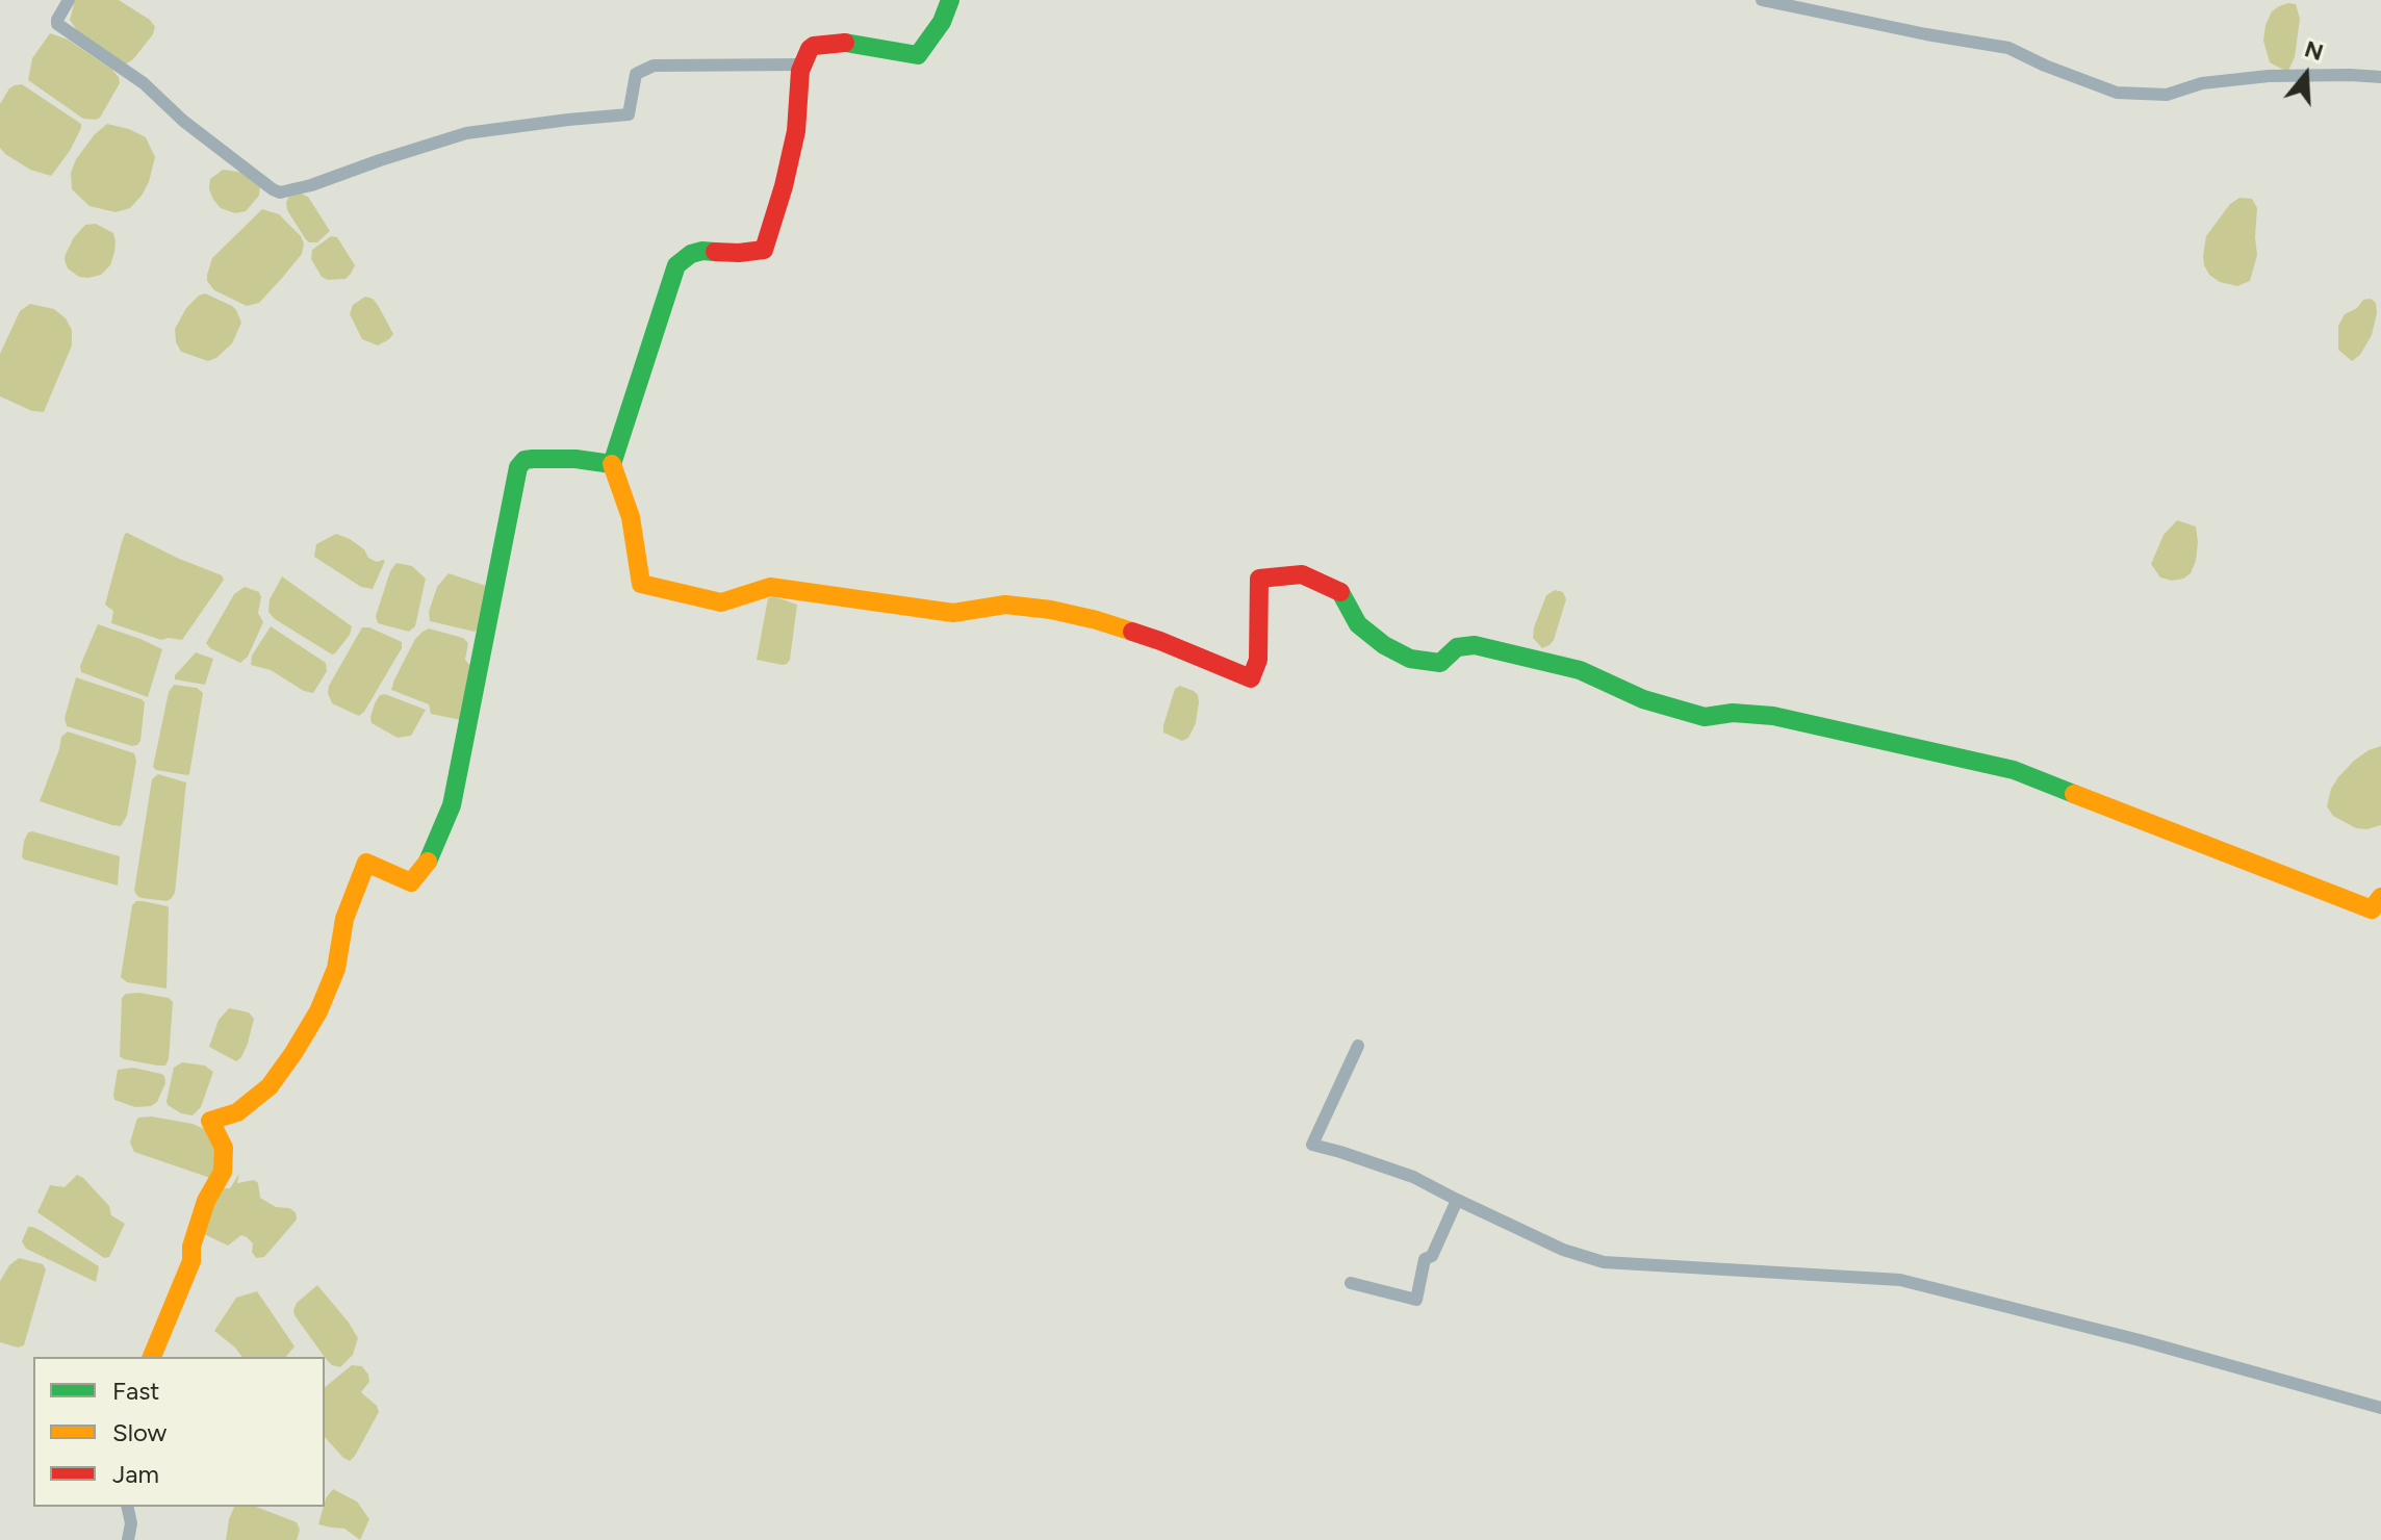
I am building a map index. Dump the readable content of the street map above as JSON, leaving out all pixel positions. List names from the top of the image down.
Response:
{
  "legend": ["Fast", "Slow", "Jam"],
  "north": "top"
}
